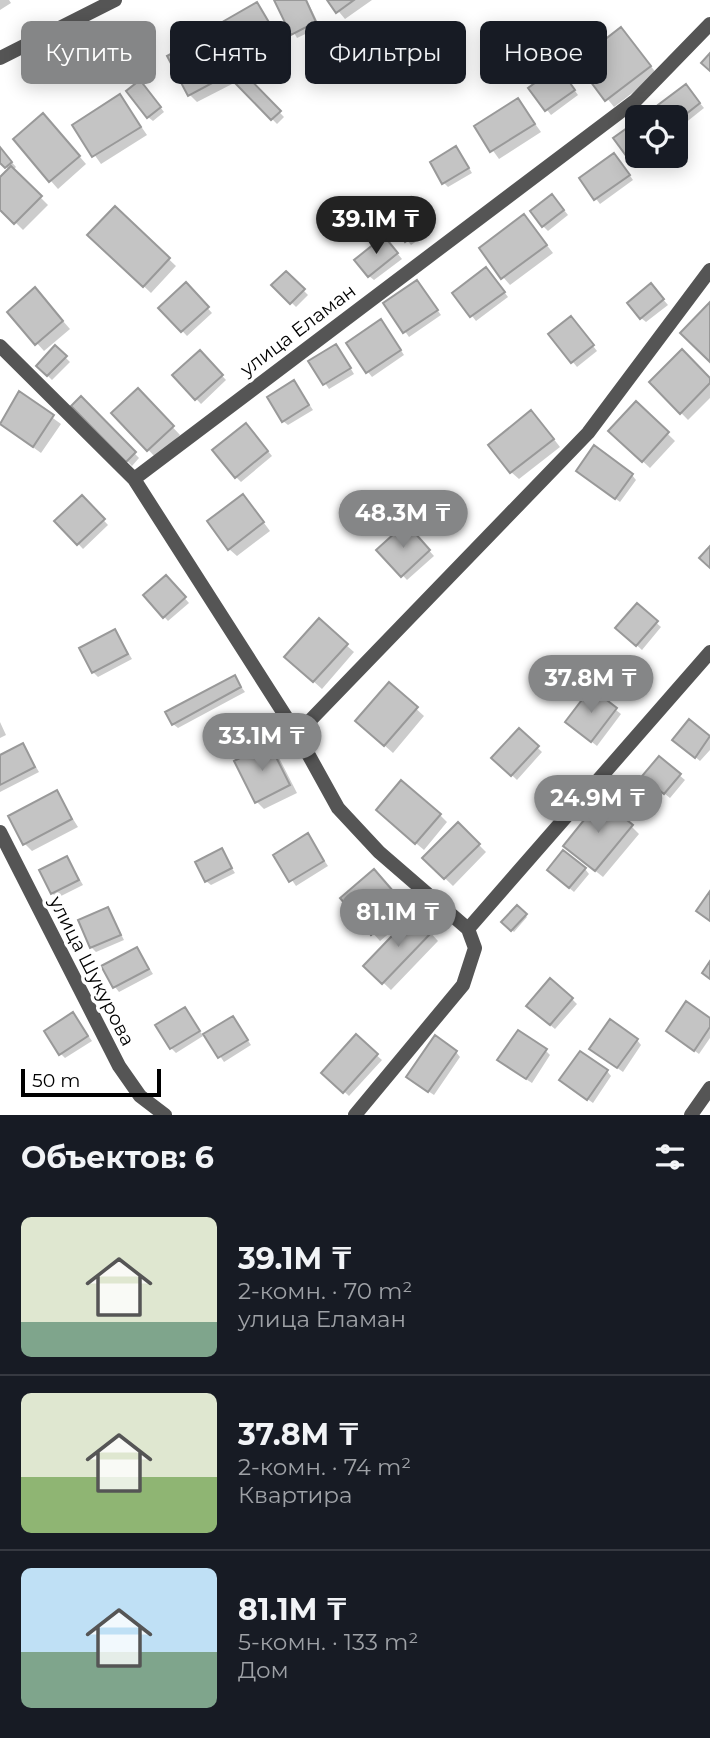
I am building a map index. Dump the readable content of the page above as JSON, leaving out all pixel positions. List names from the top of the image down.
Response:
{
  "streets": {
    "street": ["улица Еламан", "улица Шукурова"]
  },
  "scale_bar": "50 m",
  "page": {
    "chip": [
      "Купить",
      "Снять",
      "Фильтры",
      "Новое"
    ],
    "price": [
      "39.1M ₸",
      "48.3M ₸",
      "37.8M ₸",
      "33.1M ₸",
      "24.9M ₸",
      "81.1M ₸"
    ],
    "scale": "50 m",
    "heading": "Объектов: 6",
    "list": [
      {
        "name": "39.1M ₸",
        "note": "2-комн. · 70 m² · улица Еламан"
      },
      {
        "name": "37.8M ₸",
        "note": "2-комн. · 74 m² · Квартира"
      },
      {
        "name": "81.1M ₸",
        "note": "5-комн. · 133 m² · Дом"
      }
    ]
  }
}
